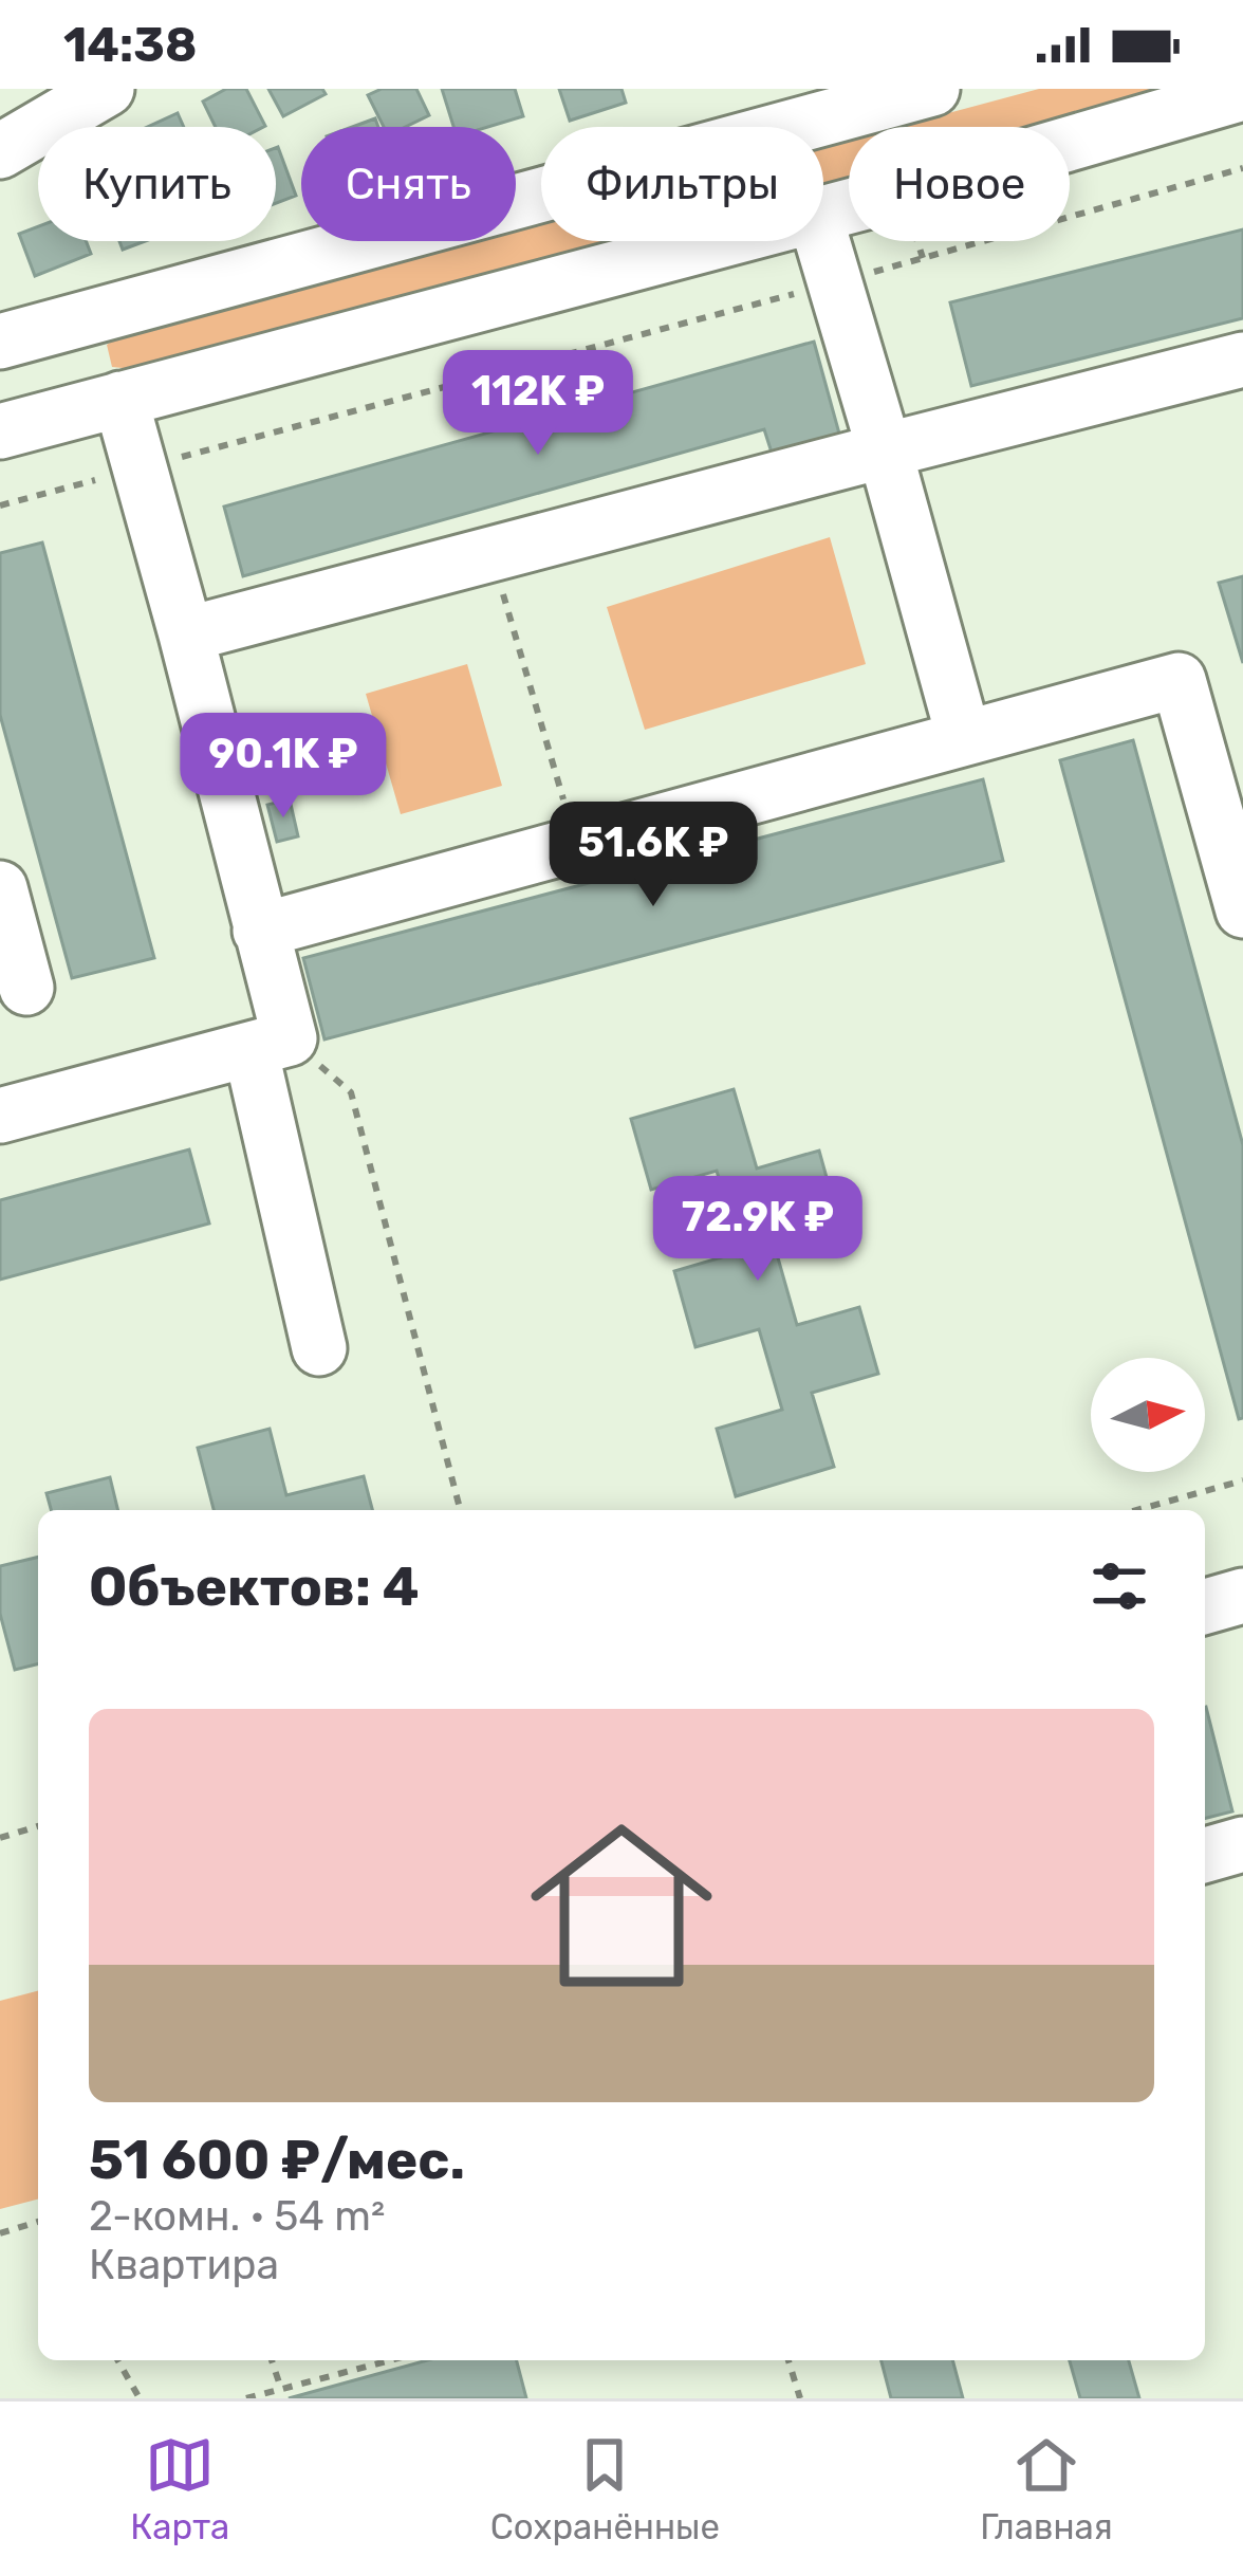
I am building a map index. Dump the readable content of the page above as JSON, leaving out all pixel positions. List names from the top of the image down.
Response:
{
  "north": "right",
  "page": {
    "status": "14:38",
    "chip": [
      "Купить",
      "Снять",
      "Фильтры",
      "Новое"
    ],
    "price": [
      "112K ₽",
      "90.1K ₽",
      "51.6K ₽",
      "72.9K ₽"
    ],
    "heading": "Объектов: 4",
    "list": [
      {
        "name": "51 600 ₽/мес.",
        "note": "2-комн. · 54 m² · Квартира"
      }
    ],
    "tabs": ["Карта", "Сохранённые", "Главная"]
  }
}
